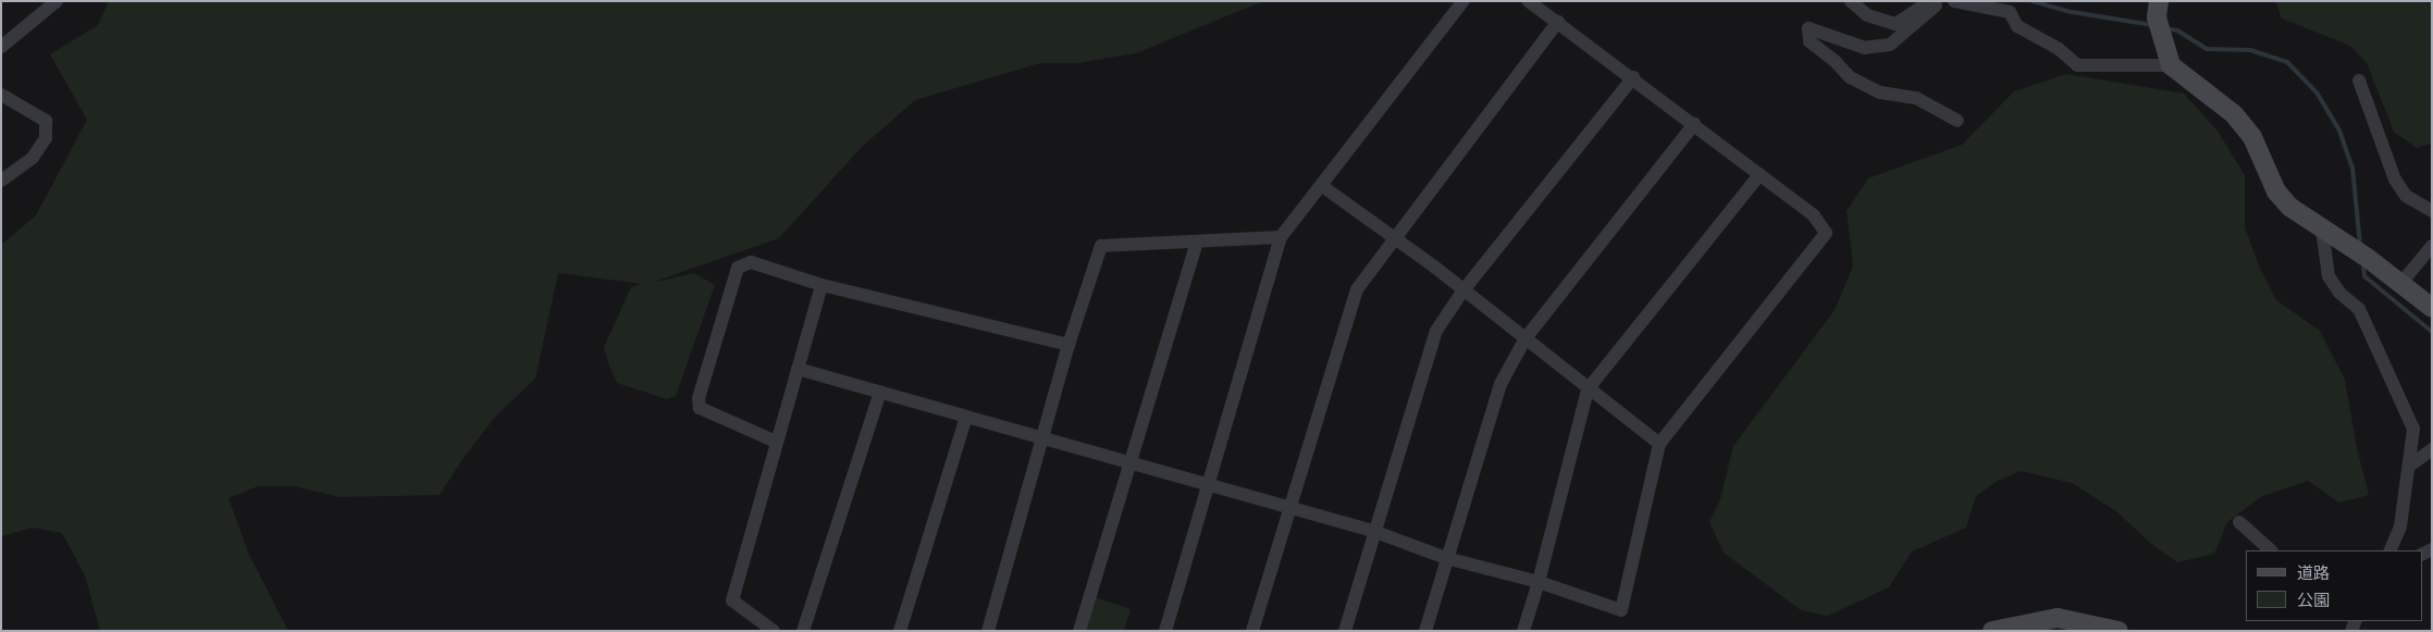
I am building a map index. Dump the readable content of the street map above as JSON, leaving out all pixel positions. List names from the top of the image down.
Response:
{
  "legend": ["道路", "公園"]
}
